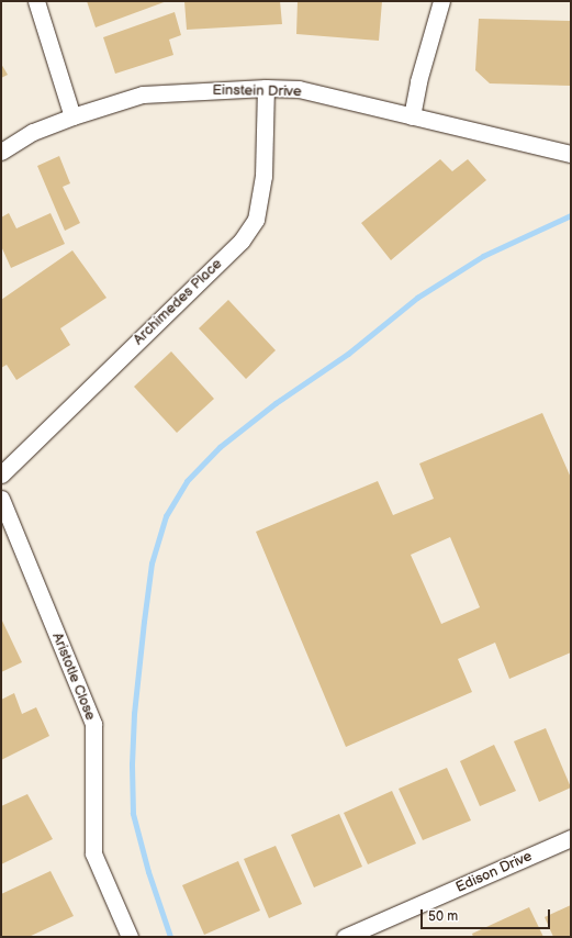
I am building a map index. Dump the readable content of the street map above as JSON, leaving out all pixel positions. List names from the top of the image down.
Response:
{
  "streets": {
    "street": [
      "Einstein Drive",
      "Archimedes Place",
      "Aristotle Close",
      "Edison Drive"
    ]
  },
  "crossings": [
    ["Einstein Drive", "Archimedes Place"]
  ],
  "scale_bar": "50 m"
}
